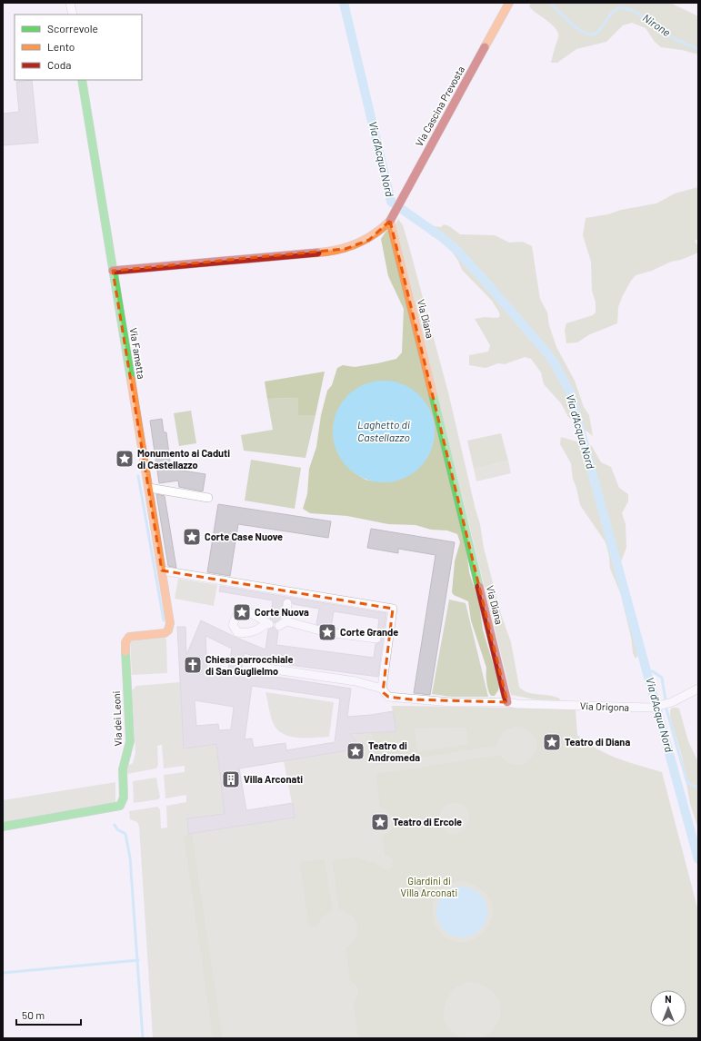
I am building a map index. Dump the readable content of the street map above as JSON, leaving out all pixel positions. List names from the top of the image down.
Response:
{
  "streets": {
    "street": [
      "Via Cascina Prevosta",
      "Via Diana",
      "Via Fametta",
      "Via Origona",
      "Via dei Leoni"
    ]
  },
  "crossings": [
    ["Via Cascina Prevosta", "Via Diana"],
    ["Via Diana", "Via Origona"],
    ["Via Fametta", "Via dei Leoni"]
  ],
  "water": ["Nirone", "Via d'Acqua Nord", "Laghetto di Castellazzo"],
  "parks": ["Giardini di Villa Arconati"],
  "places": {
    "place": [
      "Monumento ai Caduti di Castellazzo",
      "Corte Case Nuove",
      "Corte Nuova",
      "Corte Grande",
      "Teatro di Diana",
      "Teatro di Andromeda",
      "Teatro di Ercole"
    ],
    "church": ["Chiesa parrocchiale di San Guglielmo"],
    "building": ["Villa Arconati"]
  },
  "legend": ["Scorrevole", "Lento", "Coda"],
  "scale_bar": "50 m",
  "north": "top"
}
